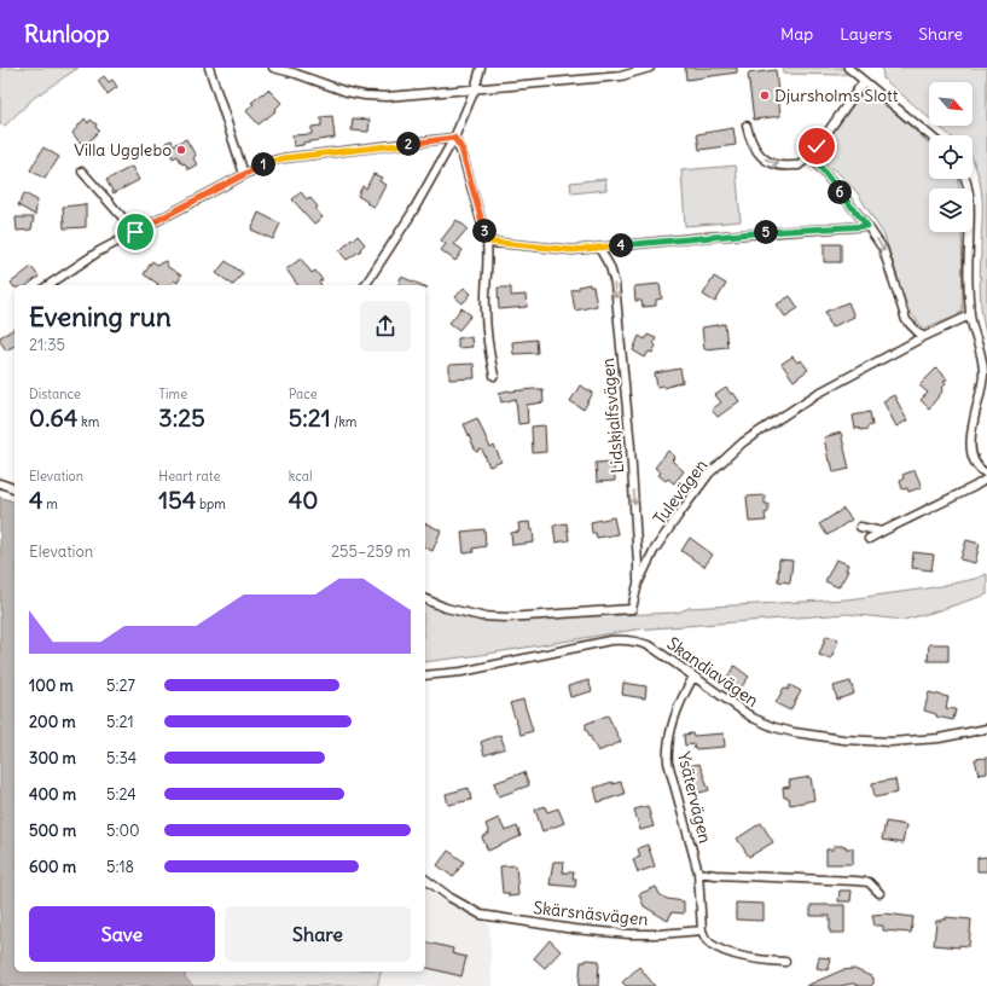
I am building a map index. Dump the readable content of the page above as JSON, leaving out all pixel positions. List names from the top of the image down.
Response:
{
  "streets": {
    "street": [
      "Lidskjalfsvägen",
      "Tulevägen",
      "Skandiavägen",
      "Ysätervägen",
      "Skärsnäsvägen"
    ]
  },
  "crossings": [
    ["Lidskjalfsvägen", "Tulevägen"],
    ["Skandiavägen", "Ysätervägen"],
    ["Ysätervägen", "Skärsnäsvägen"]
  ],
  "one_way": ["Lidskjalfsvägen"],
  "places": ["Djursholms Slott", "Villa Ugglebo"],
  "north": "bottom right",
  "page": {
    "header": "Runloop",
    "nav": ["Map", "Layers", "Share"],
    "pins": [
      "2",
      "1",
      "6",
      "3",
      "5",
      "4"
    ],
    "heading": ["Evening run", "21:35"],
    "stats": [
      ["Distance", "0.64 km"],
      ["Time", "3:25"],
      ["Pace", "5:21 /km"],
      ["Elevation", "4 m"],
      ["Heart rate", "154 bpm"],
      ["kcal", "40"]
    ],
    "chart": ["Elevation", "255–259 m"],
    "list": [
      {
        "name": "100 m",
        "note": "5:27"
      },
      {
        "name": "200 m",
        "note": "5:21"
      },
      {
        "name": "300 m",
        "note": "5:34"
      },
      {
        "name": "400 m",
        "note": "5:24"
      },
      {
        "name": "500 m",
        "note": "5:00"
      },
      {
        "name": "600 m",
        "note": "5:18"
      }
    ],
    "buttons": ["Save", "Share"]
  }
}
